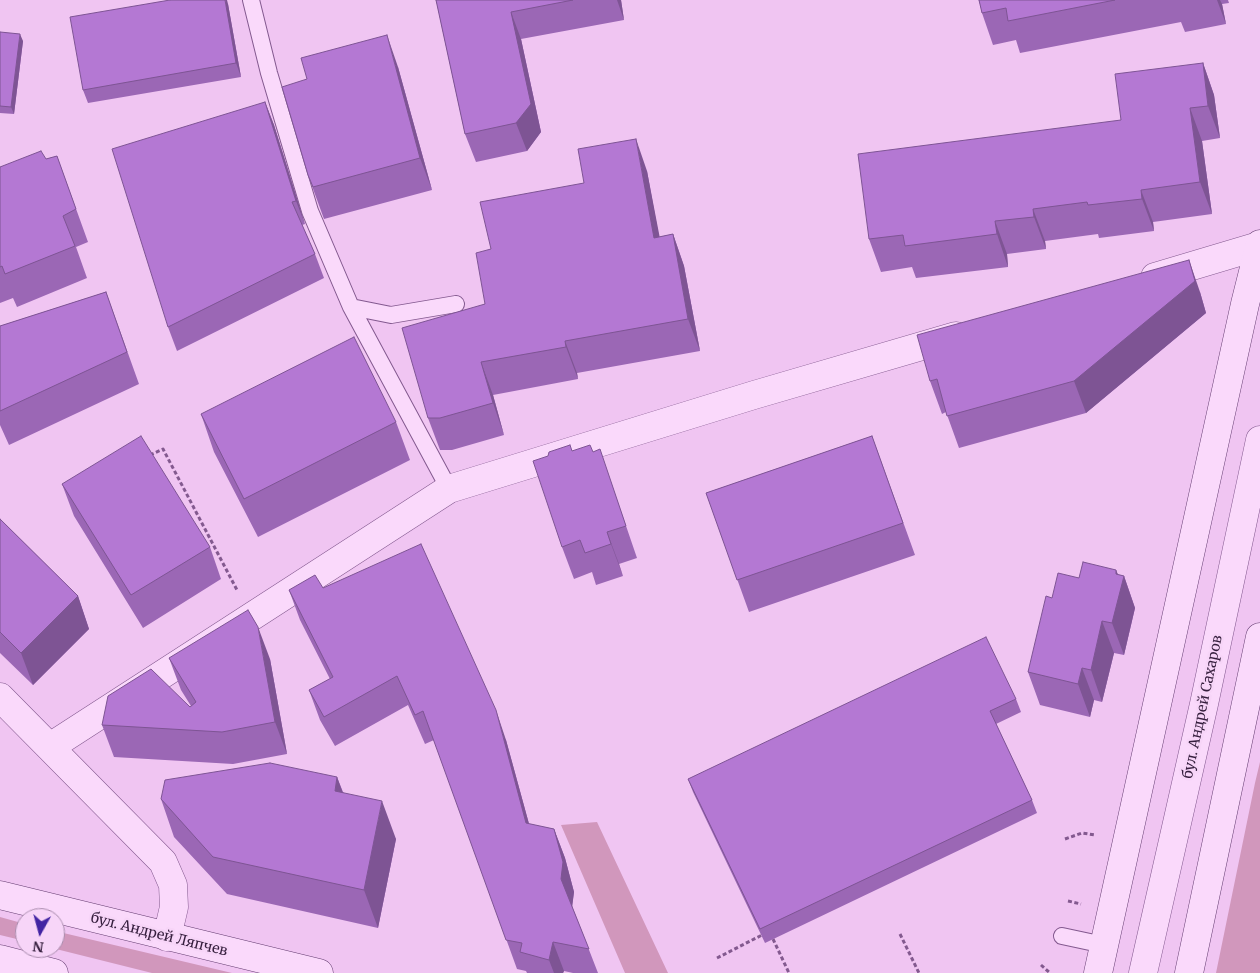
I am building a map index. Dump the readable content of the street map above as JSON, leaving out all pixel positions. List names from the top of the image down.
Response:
{
  "streets": {
    "street": ["бул. Андрей Сахаров", "бул. Андрей Ляпчев"]
  },
  "north": "bottom"
}
